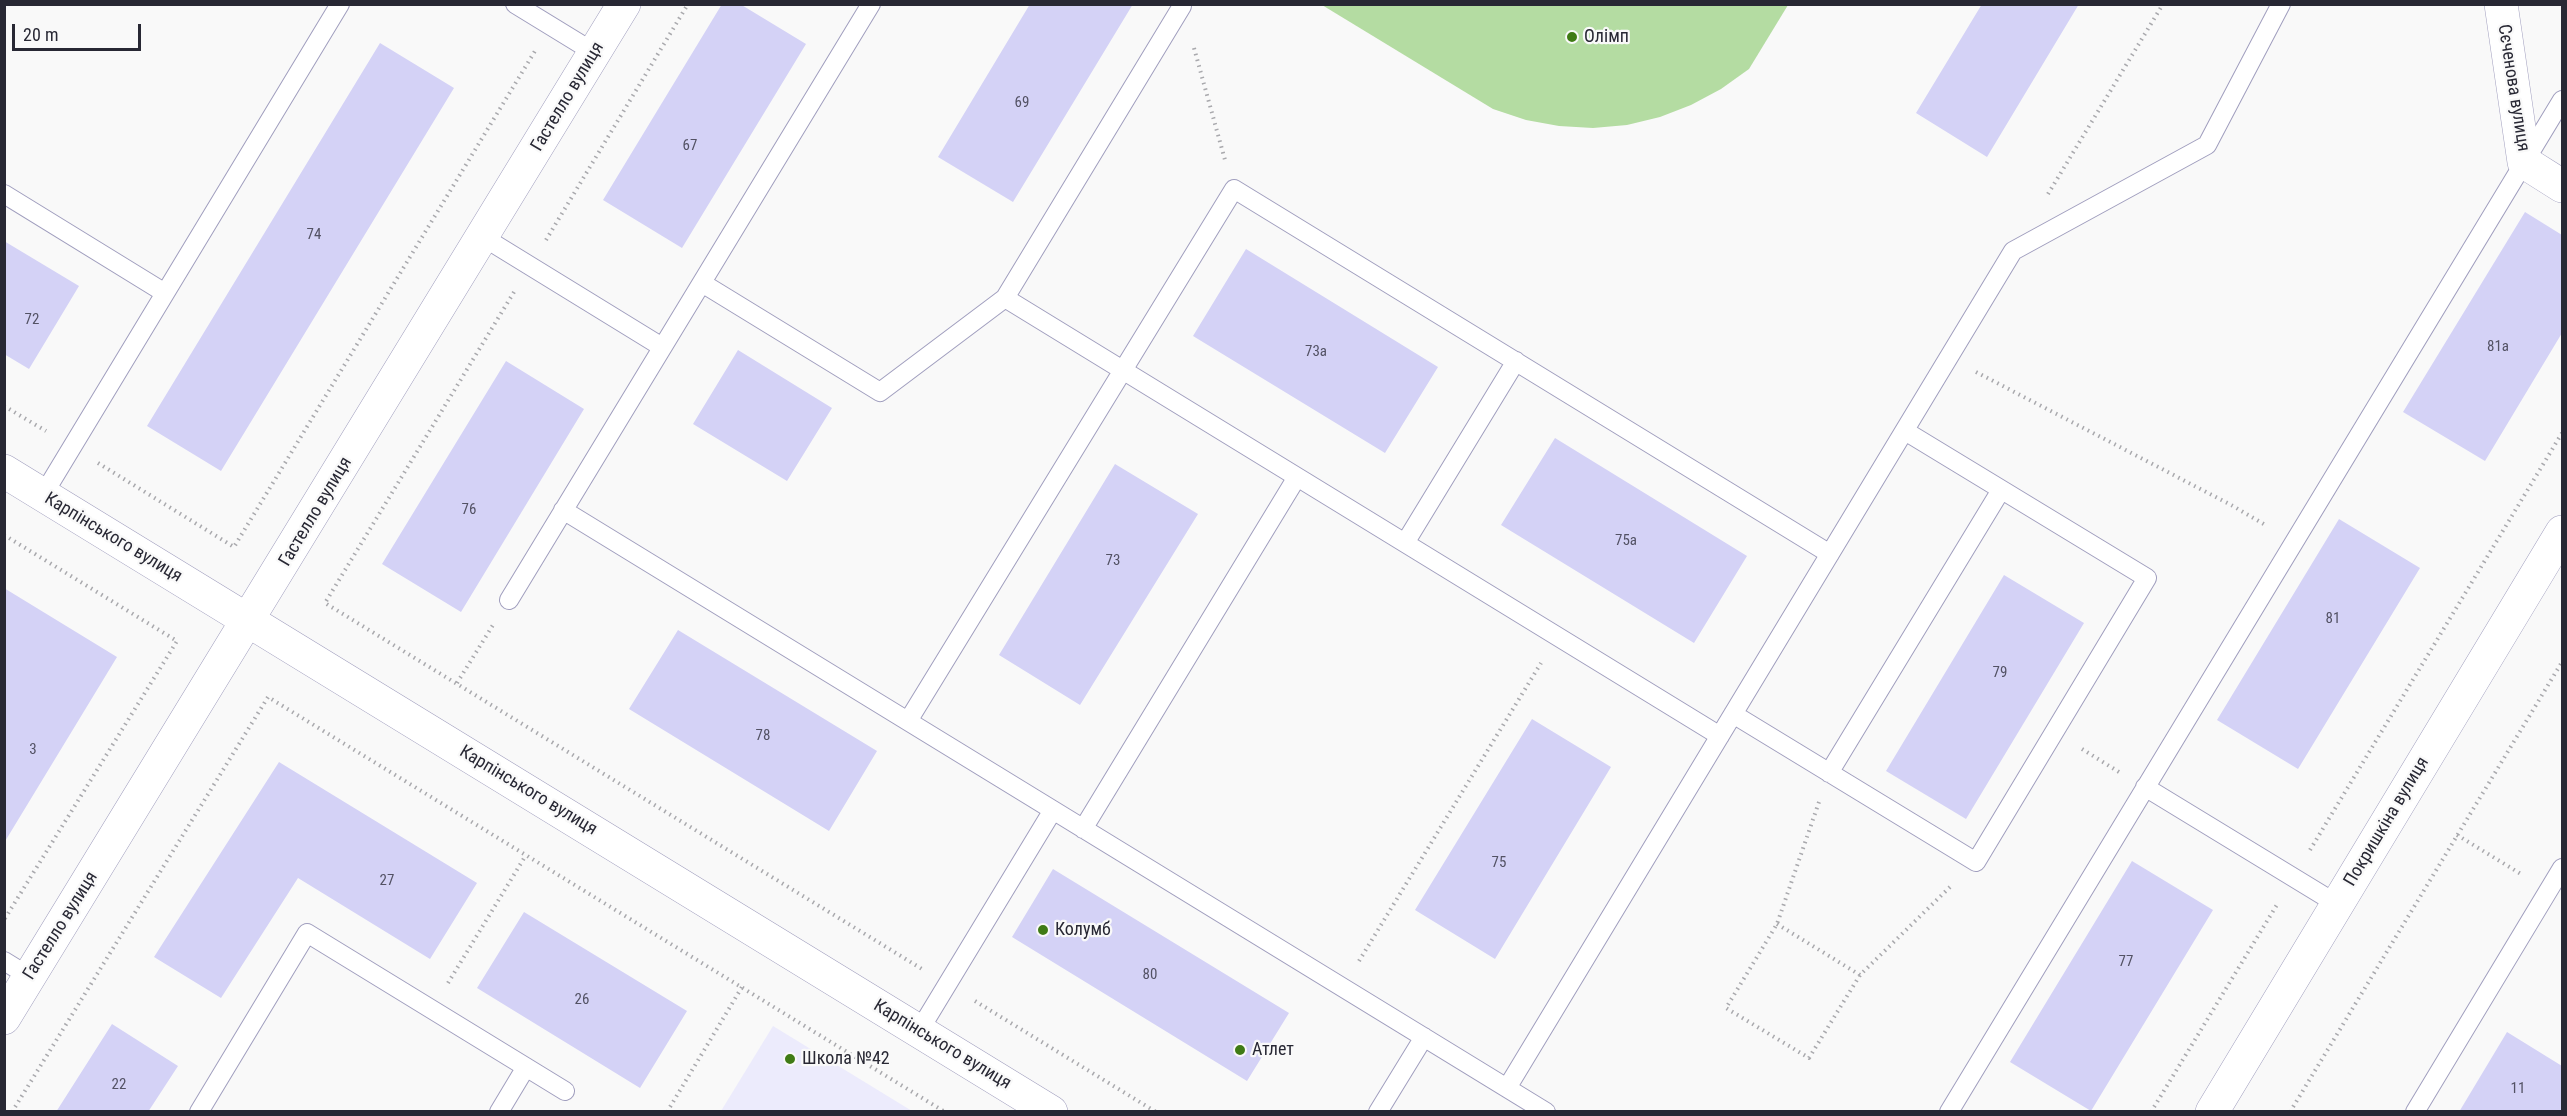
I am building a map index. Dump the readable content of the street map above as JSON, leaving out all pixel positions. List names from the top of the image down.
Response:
{
  "streets": {
    "street": [
      "Сєченова вулиця",
      "Гастелло вулиця",
      "Карпінського вулиця",
      "Покришкіна вулиця"
    ]
  },
  "crossings": [
    ["Гастелло вулиця", "Карпінського вулиця"]
  ],
  "places": [
    "Олімп",
    "Колумб",
    "Атлет",
    "Школа №42"
  ],
  "house_numbers": [
    "69",
    "67",
    "74",
    "72",
    "81а",
    "73а",
    "76",
    "75а",
    "73",
    "81",
    "79",
    "78",
    "3",
    "75",
    "27",
    "77",
    "80",
    "26",
    "22",
    "11"
  ],
  "scale_bar": "20 m"
}
